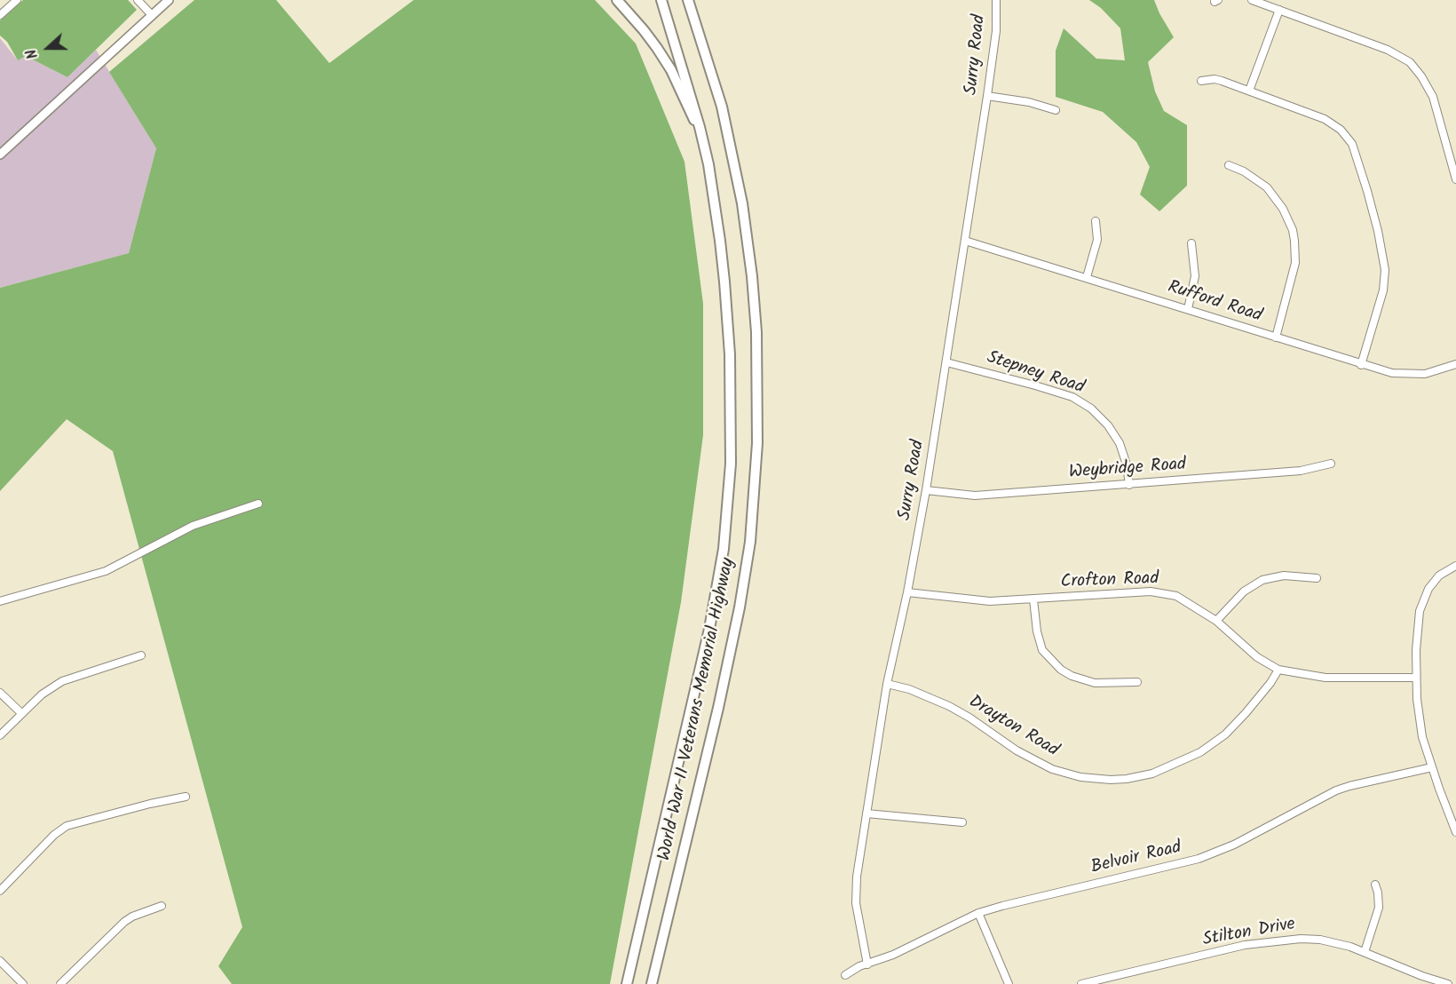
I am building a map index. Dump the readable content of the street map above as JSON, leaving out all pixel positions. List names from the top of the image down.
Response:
{
  "streets": {
    "highway": ["World War II Veterans Memorial Highway"],
    "street": [
      "Surry Road",
      "Rufford Road",
      "Stepney Road",
      "Weybridge Road",
      "Crofton Road",
      "Drayton Road",
      "Belvoir Road",
      "Stilton Drive"
    ]
  },
  "crossings": [
    ["Surry Road", "Rufford Road"],
    ["Surry Road", "Stepney Road"],
    ["Surry Road", "Weybridge Road"],
    ["Surry Road", "Crofton Road"],
    ["Surry Road", "Drayton Road"],
    ["Surry Road", "Belvoir Road"],
    ["Stepney Road", "Weybridge Road"],
    ["Crofton Road", "Drayton Road"]
  ],
  "north": "left"
}
